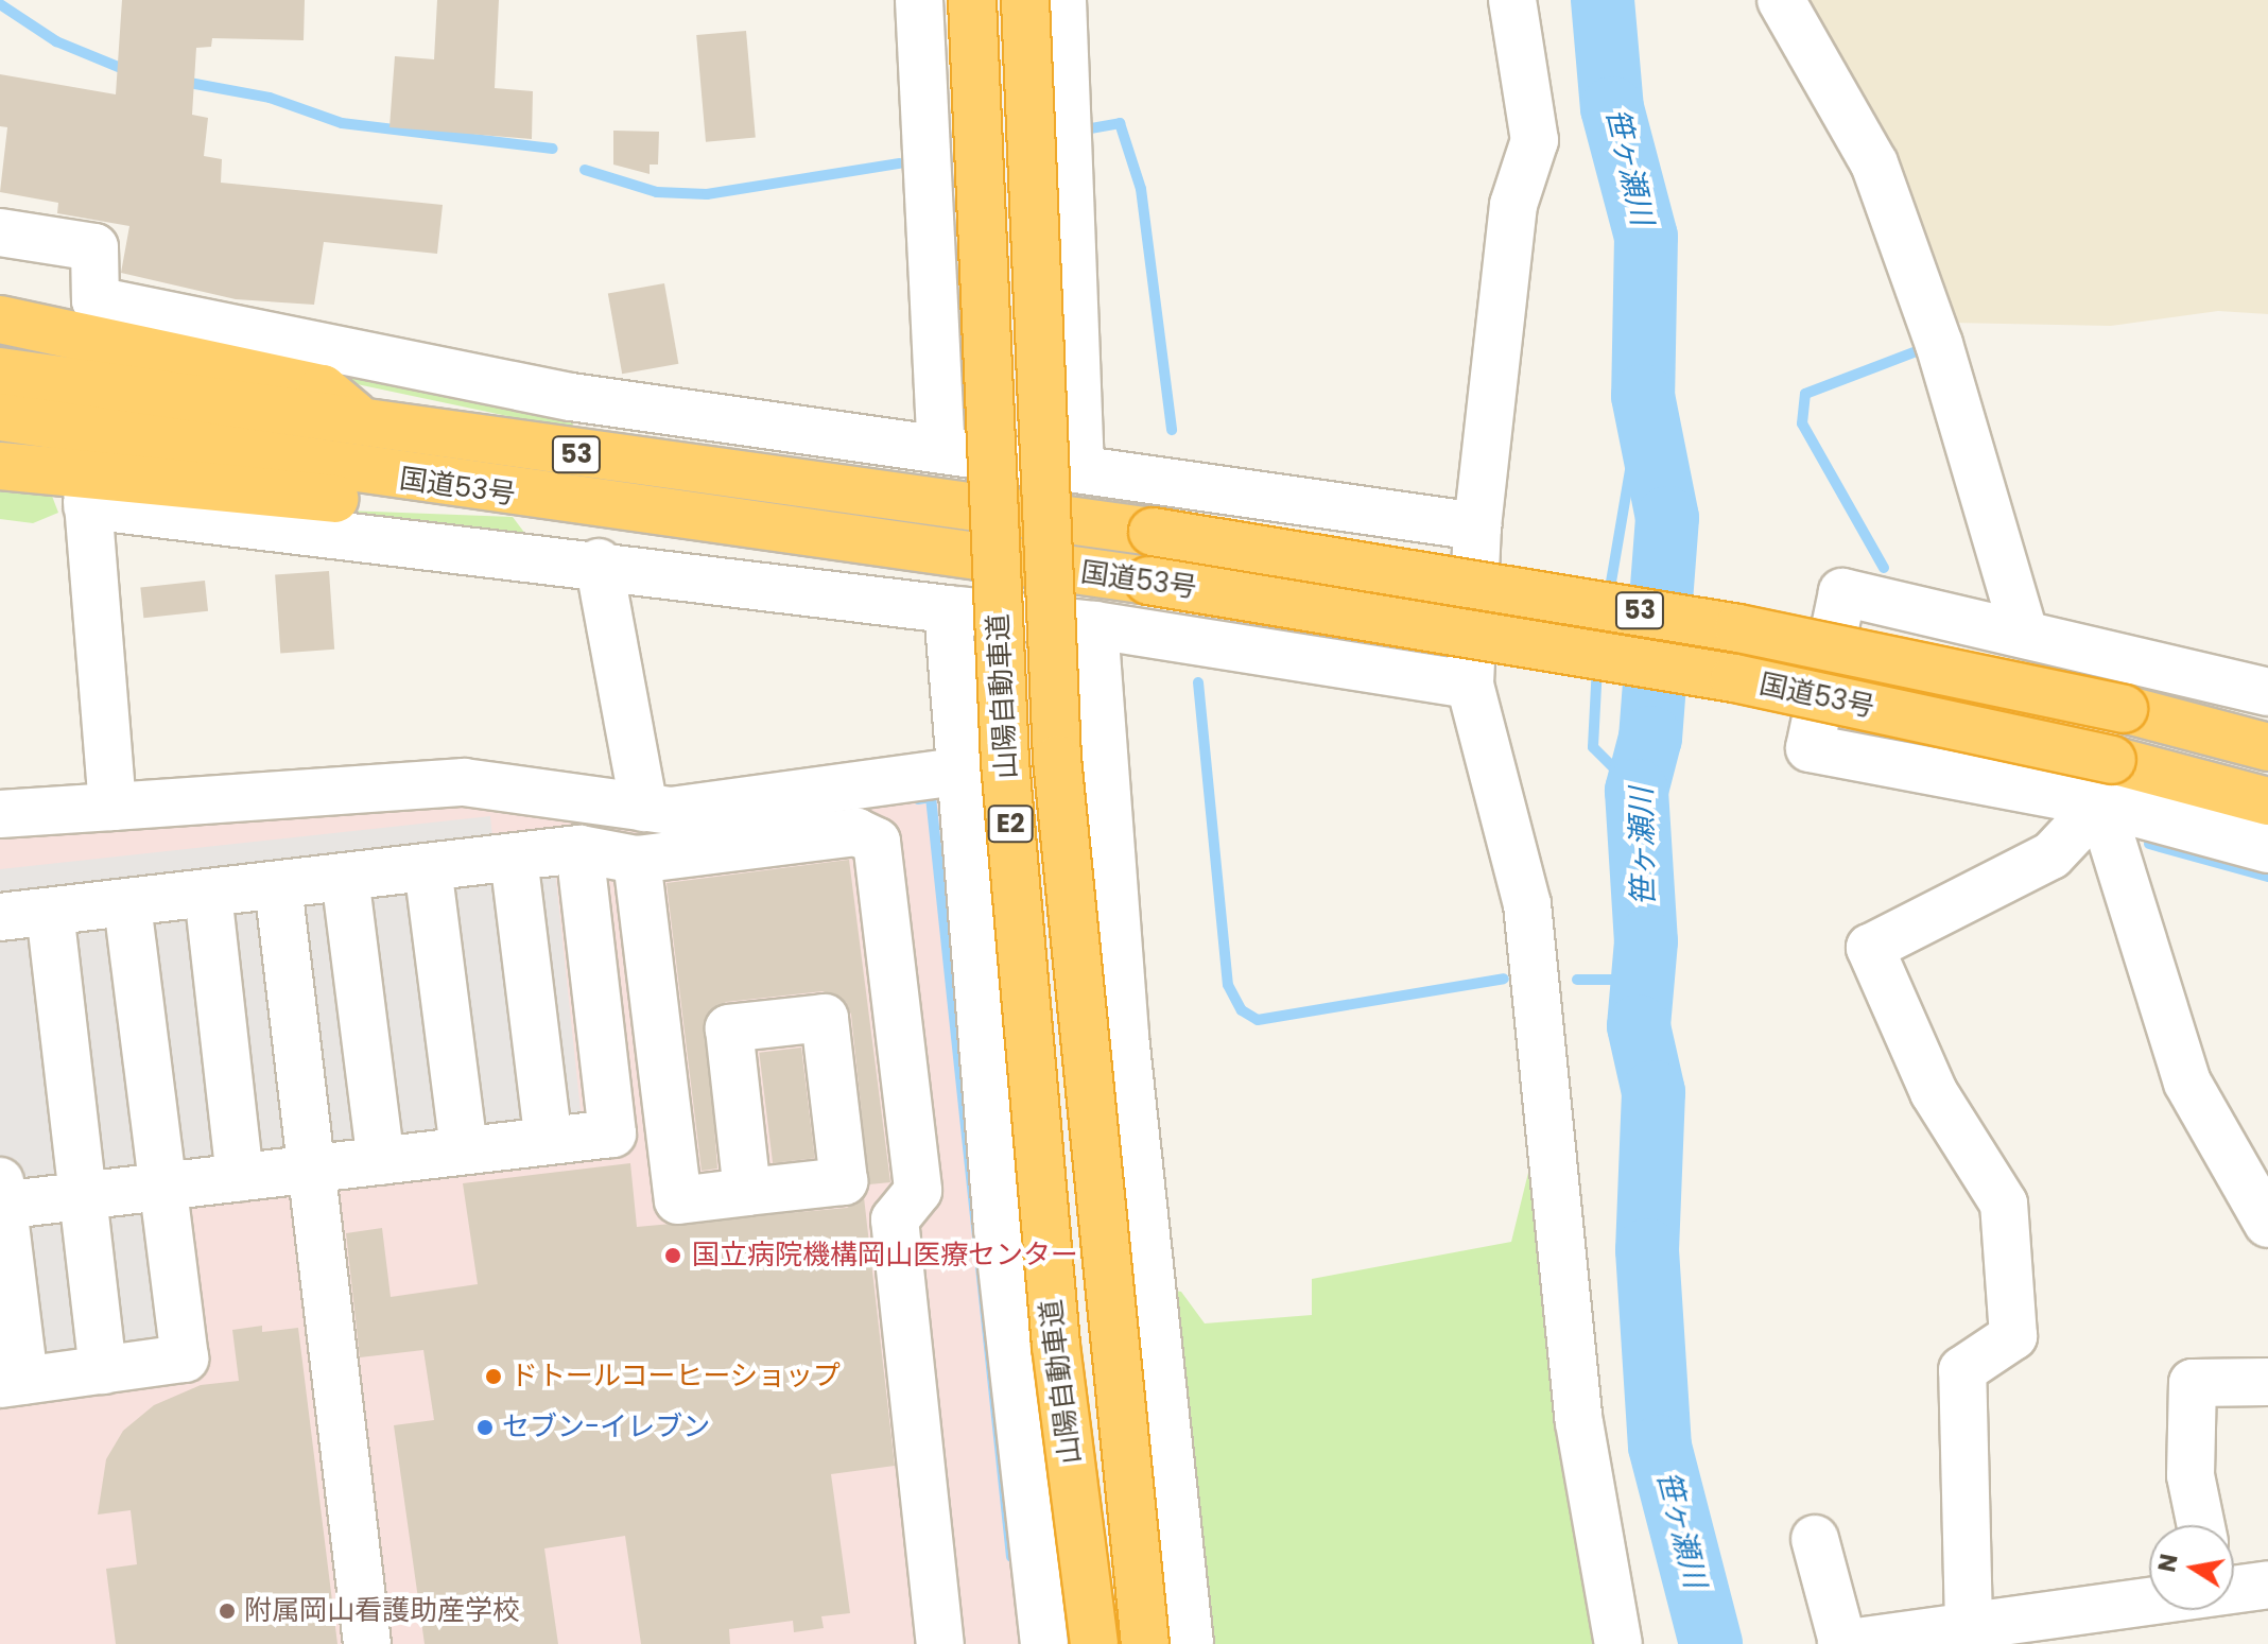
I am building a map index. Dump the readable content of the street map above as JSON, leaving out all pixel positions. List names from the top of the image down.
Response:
{
  "streets": {
    "highway": [
      "53",
      "国道53号",
      "山陽自動車道",
      "E2"
    ]
  },
  "crossings": [
    ["53", "国道53号"]
  ],
  "water": ["笹ヶ瀬川"],
  "places": [
    "国立病院機構岡山医療センター",
    "ドトールコーヒーショップ",
    "セブン-イレブン",
    "附属岡山看護助産学校"
  ],
  "north": "left"
}
